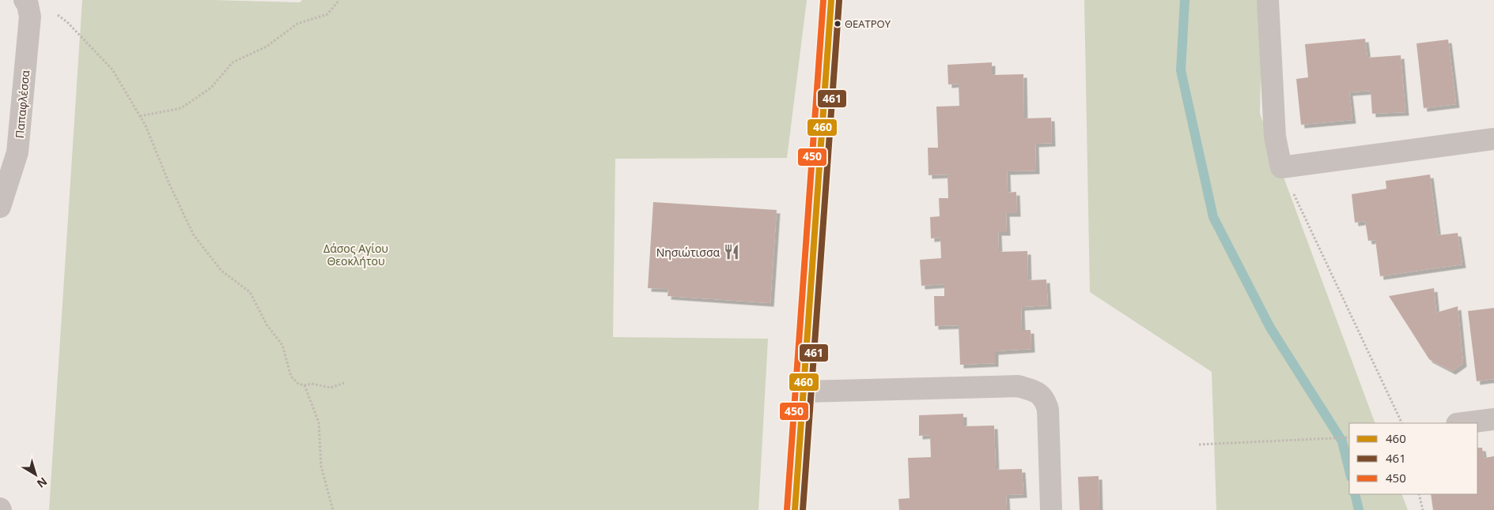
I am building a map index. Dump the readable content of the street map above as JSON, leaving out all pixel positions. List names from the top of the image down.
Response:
{
  "streets": {
    "street": ["Παπαφλέσσα"]
  },
  "parks": ["Δάσος Αγίου Θεοκλήτου"],
  "places": {
    "other": ["ΘΕΑΤΡΟΥ"],
    "restaurant": ["Νησιώτισσα"]
  },
  "lines": ["transit line 460", "transit line 450", "transit line 461"],
  "legend": ["460", "461", "450"],
  "north": "bottom right"
}
